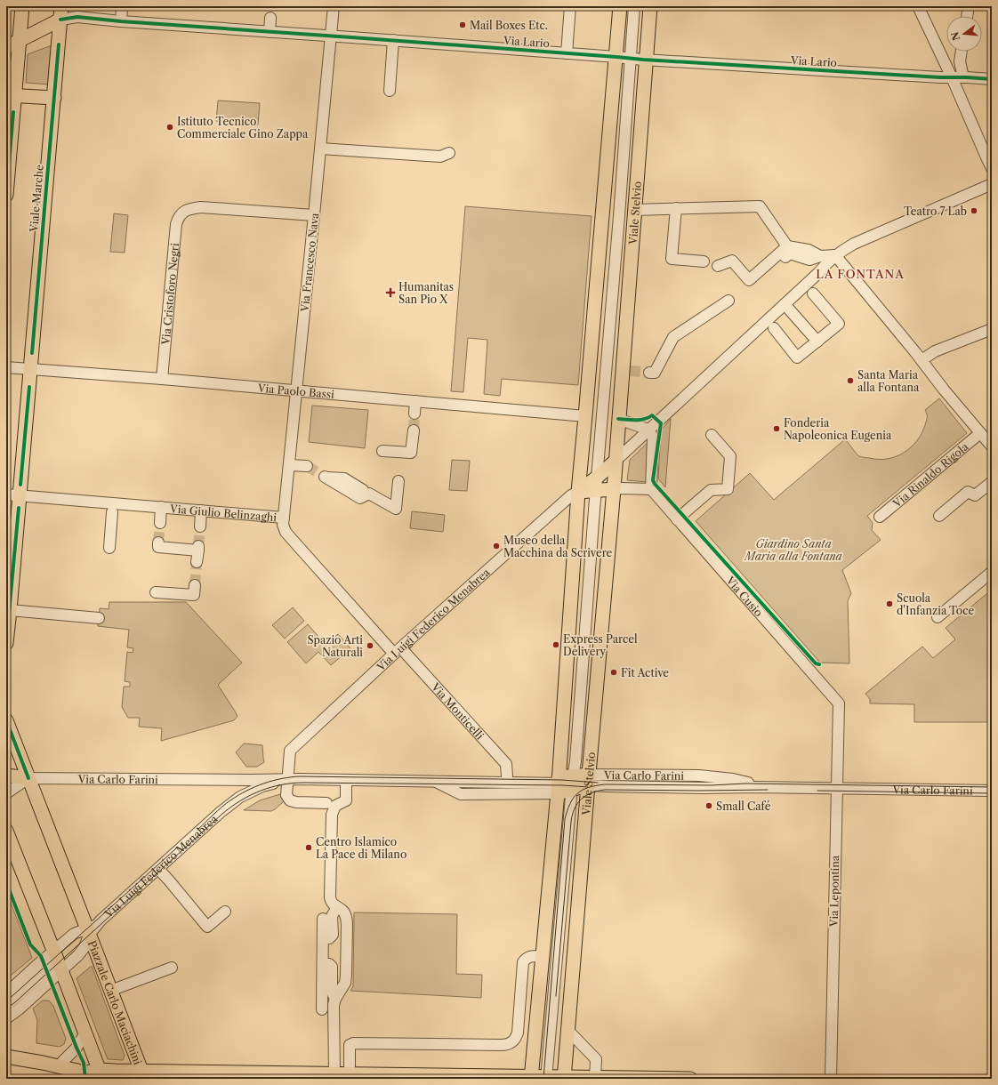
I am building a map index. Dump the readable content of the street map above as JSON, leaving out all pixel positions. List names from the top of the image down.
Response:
{
  "streets": {
    "main road": [
      "Viale Marche",
      "Viale Stelvio",
      "Via Carlo Farini",
      "Piazzale Carlo Maciachini"
    ],
    "street": [
      "Via Lario",
      "Via Francesco Nava",
      "Via Cristoforo Negri",
      "Via Paolo Bassi",
      "Via Rinaldo Rigola",
      "Via Giulio Belinzaghi",
      "Via Cusio",
      "Via Luigi Federico Menabrea",
      "Via Monticelli",
      "Via Lepontina"
    ]
  },
  "crossings": [
    ["Via Lario", "Viale Marche"],
    ["Via Lario", "Viale Stelvio"],
    ["Via Lario", "Via Francesco Nava"],
    ["Viale Marche", "Via Paolo Bassi"],
    ["Viale Marche", "Via Giulio Belinzaghi"],
    ["Viale Stelvio", "Via Carlo Farini"],
    ["Via Francesco Nava", "Via Cristoforo Negri"],
    ["Via Francesco Nava", "Via Paolo Bassi"],
    ["Via Francesco Nava", "Via Giulio Belinzaghi"],
    ["Via Cristoforo Negri", "Via Paolo Bassi"],
    ["Via Giulio Belinzaghi", "Via Luigi Federico Menabrea"],
    ["Via Giulio Belinzaghi", "Via Monticelli"],
    ["Via Cusio", "Via Lepontina"],
    ["Via Luigi Federico Menabrea", "Via Monticelli"],
    ["Via Luigi Federico Menabrea", "Via Carlo Farini"],
    ["Via Luigi Federico Menabrea", "Piazzale Carlo Maciachini"],
    ["Via Monticelli", "Via Carlo Farini"],
    ["Via Carlo Farini", "Via Lepontina"],
    ["Via Carlo Farini", "Piazzale Carlo Maciachini"]
  ],
  "districts": ["LA FONTANA"],
  "parks": ["Giardino Santa Maria alla Fontana"],
  "places": {
    "other": [
      "Mail Boxes Etc.",
      "Istituto Tecnico Commerciale Gino Zappa",
      "Teatro 7 Lab",
      "Santa Maria alla Fontana",
      "Fonderia Napoleonica Eugenia",
      "Museo della Macchina da Scrivere",
      "Scuola d'Infanzia Toce",
      "Express Parcel Delivery",
      "Spazio Arti Naturali",
      "Fit Active",
      "Small Café",
      "Centro Islamico La Pace di Milano"
    ],
    "health": ["Humanitas San Pio X"]
  },
  "north": "left"
}
